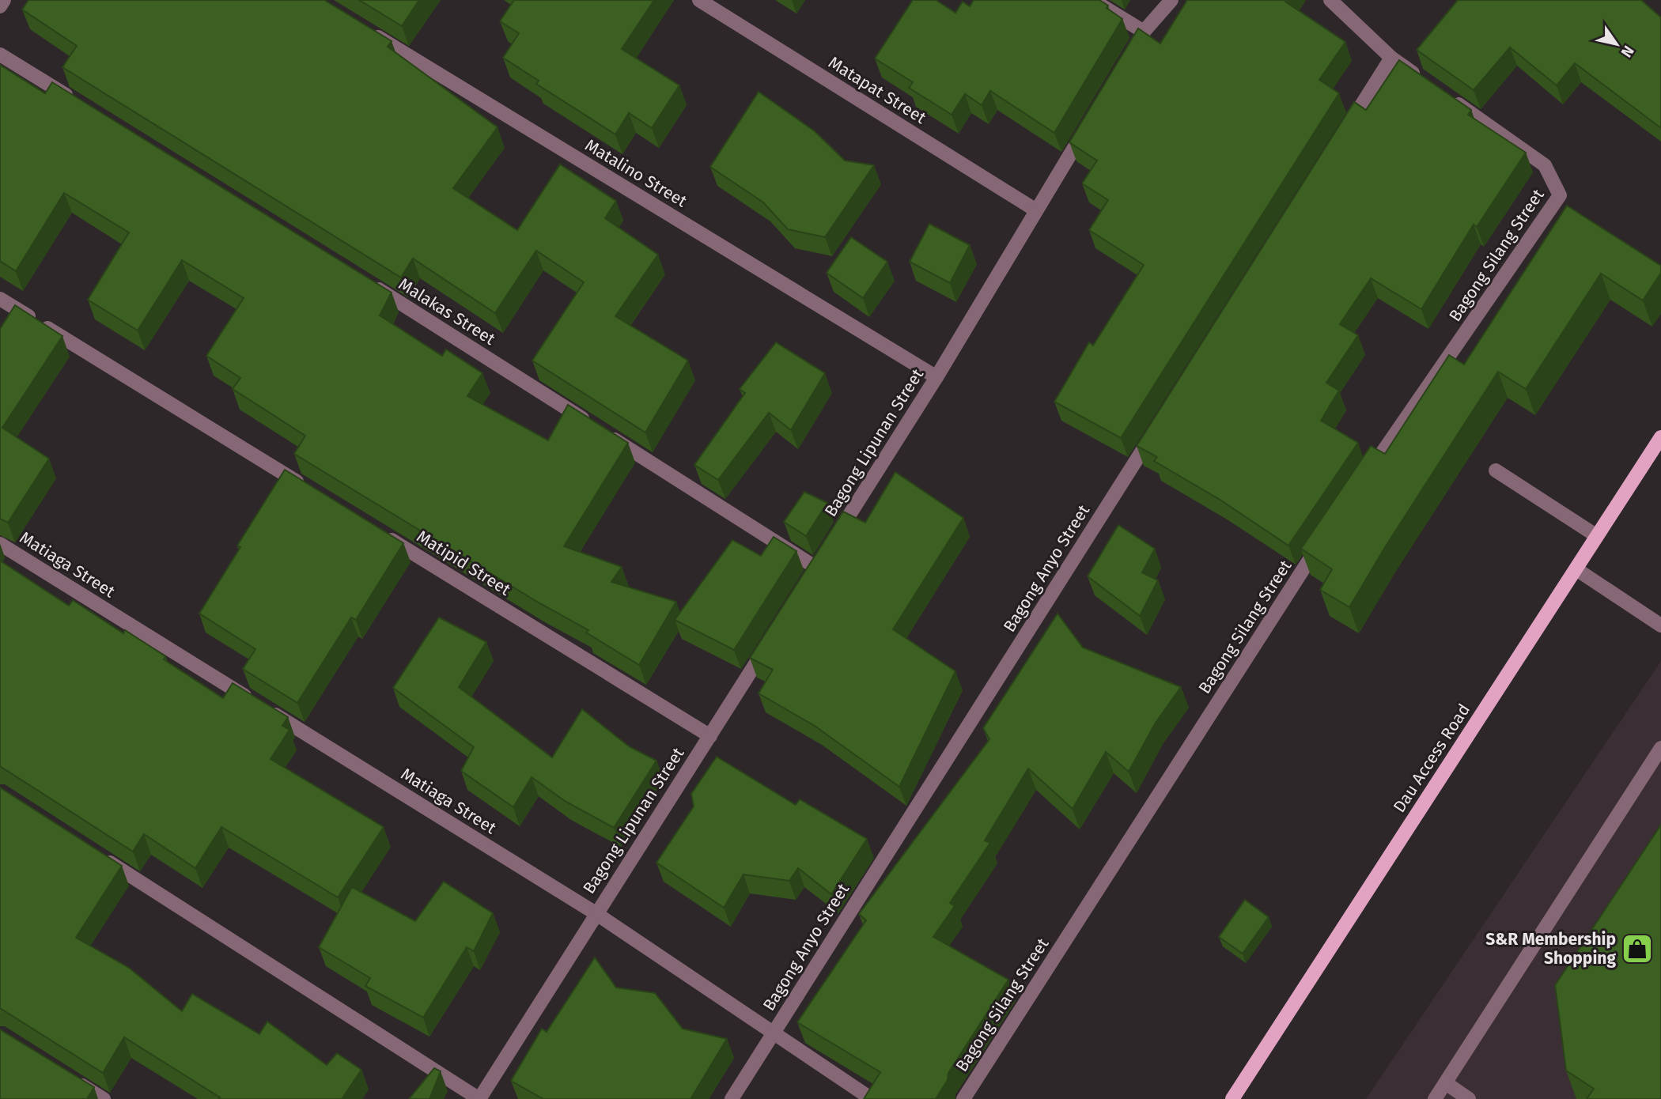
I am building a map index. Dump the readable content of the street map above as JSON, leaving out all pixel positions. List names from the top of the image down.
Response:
{
  "streets": {
    "main road": ["Dau Access Road"],
    "street": [
      "Matapat Street",
      "Matalino Street",
      "Bagong Silang Street",
      "Malakas Street",
      "Bagong Lipunan Street",
      "Matipid Street",
      "Matiaga Street",
      "Bagong Anyo Street"
    ]
  },
  "crossings": [
    ["Matapat Street", "Bagong Lipunan Street"],
    ["Matalino Street", "Bagong Lipunan Street"],
    ["Bagong Lipunan Street", "Matipid Street"],
    ["Bagong Lipunan Street", "Matiaga Street"],
    ["Matiaga Street", "Bagong Anyo Street"]
  ],
  "places": {
    "shop": ["S&R Membership Shopping"]
  },
  "north": "bottom right"
}
